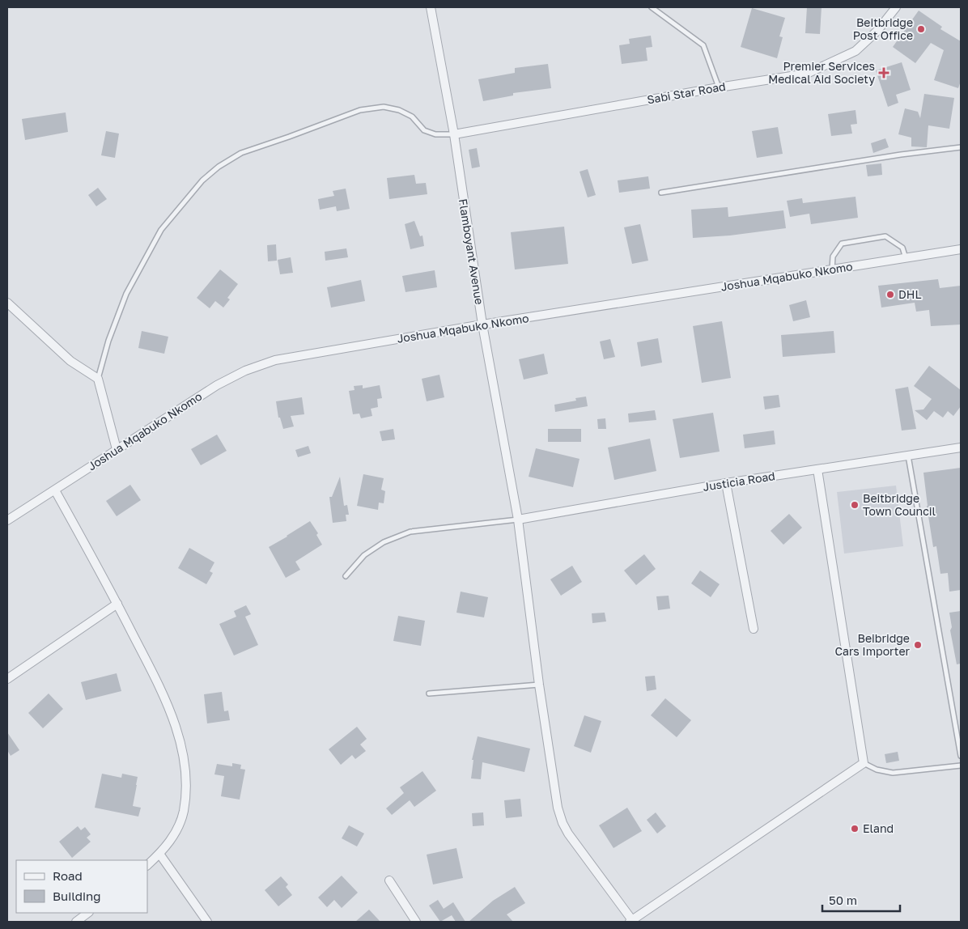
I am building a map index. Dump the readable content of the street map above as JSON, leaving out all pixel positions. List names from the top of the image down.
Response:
{
  "streets": {
    "street": [
      "Sabi Star Road",
      "Flamboyant Avenue",
      "Joshua Mqabuko Nkomo",
      "Justicia Road"
    ]
  },
  "crossings": [
    ["Sabi Star Road", "Flamboyant Avenue"],
    ["Flamboyant Avenue", "Joshua Mqabuko Nkomo"],
    ["Flamboyant Avenue", "Justicia Road"]
  ],
  "places": {
    "other": [
      "Beitbridge Post Office",
      "DHL",
      "Beitbridge Town Council",
      "Beibridge Cars Importer",
      "Eland"
    ],
    "health": ["Premier Services Medical Aid Society"]
  },
  "legend": ["Road", "Building"],
  "scale_bar": "50 m"
}
